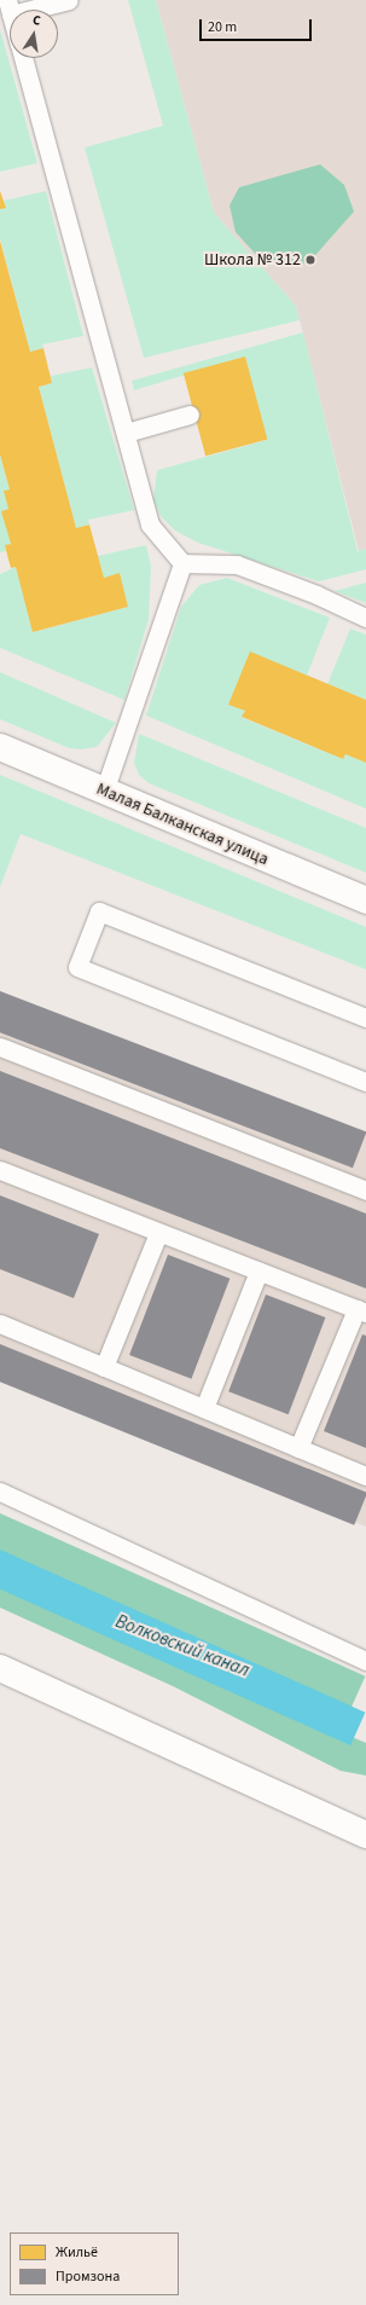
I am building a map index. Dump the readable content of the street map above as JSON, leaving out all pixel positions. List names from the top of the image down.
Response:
{
  "streets": {
    "street": ["Малая Балканская улица"]
  },
  "water": ["Волковский канал"],
  "places": ["Школа № 312"],
  "legend": ["Жильё", "Промзона"],
  "scale_bar": "20 m",
  "north": "top"
}
